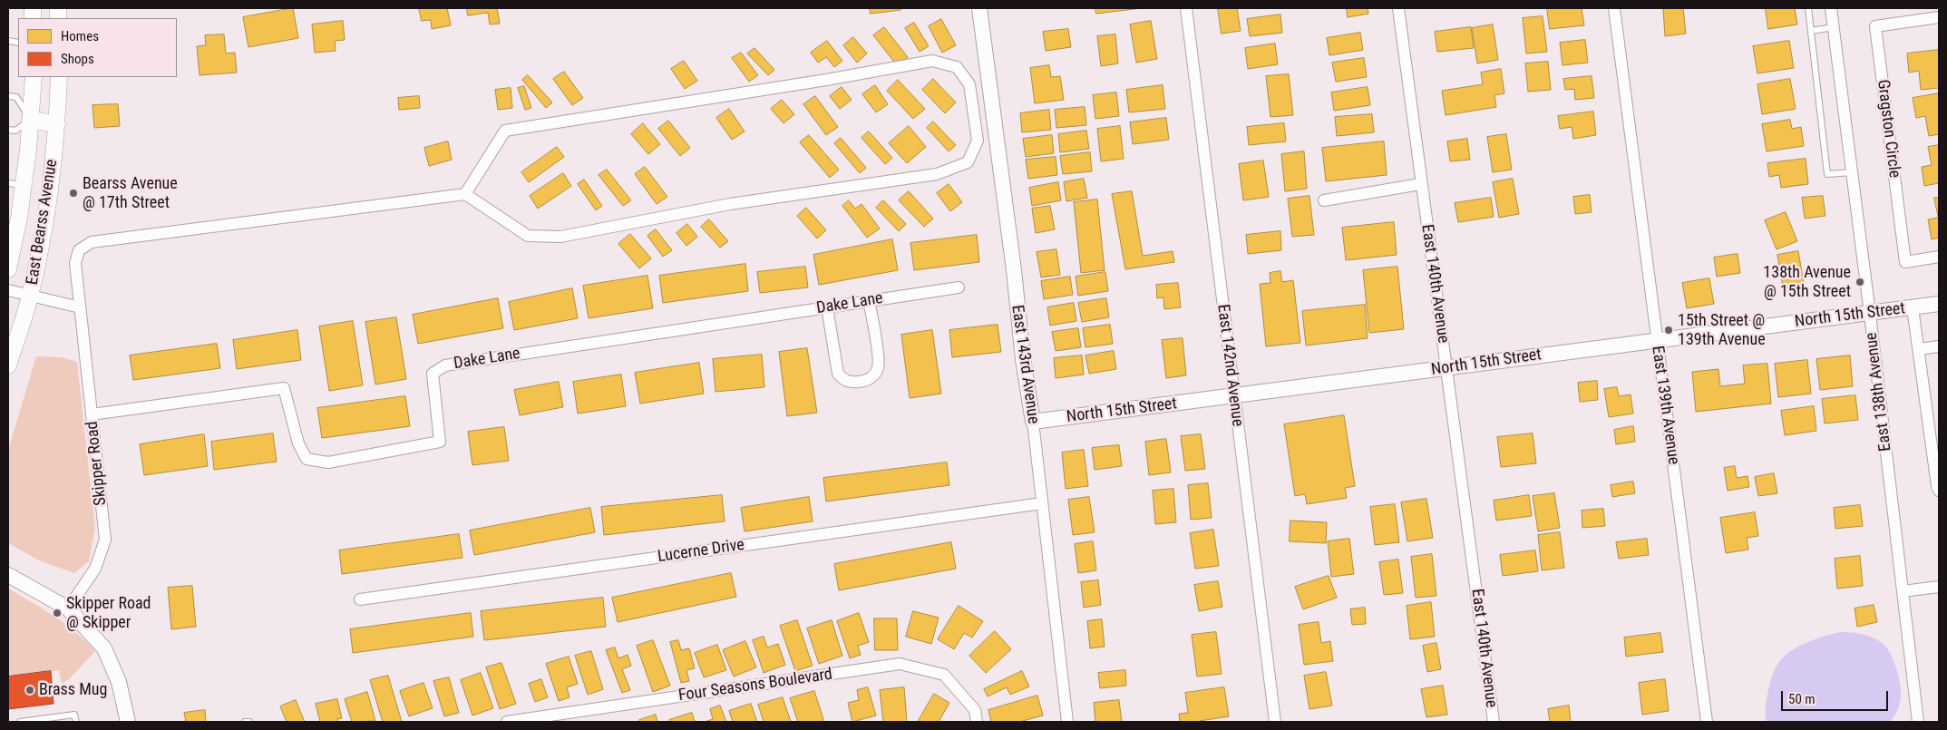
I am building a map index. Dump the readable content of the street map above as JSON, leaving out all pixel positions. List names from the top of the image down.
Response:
{
  "streets": {
    "main road": ["East Bearss Avenue"],
    "street": [
      "Gragston Circle",
      "East 140th Avenue",
      "Dake Lane",
      "North 15th Street",
      "East 143rd Avenue",
      "East 142nd Avenue",
      "East 138th Avenue",
      "East 139th Avenue",
      "Skipper Road",
      "Lucerne Drive",
      "Four Seasons Boulevard"
    ]
  },
  "crossings": [
    ["East 140th Avenue", "North 15th Street"],
    ["Dake Lane", "Skipper Road"],
    ["North 15th Street", "East 143rd Avenue"],
    ["North 15th Street", "East 142nd Avenue"],
    ["North 15th Street", "East 138th Avenue"],
    ["North 15th Street", "East 139th Avenue"],
    ["East 143rd Avenue", "Lucerne Drive"]
  ],
  "places": [
    "Bearss Avenue @ 17th Street",
    "138th Avenue @ 15th Street",
    "15th Street @ 139th Avenue",
    "Skipper Road @ Skipper",
    "Brass Mug"
  ],
  "legend": ["Homes", "Shops"],
  "scale_bar": "50 m"
}
